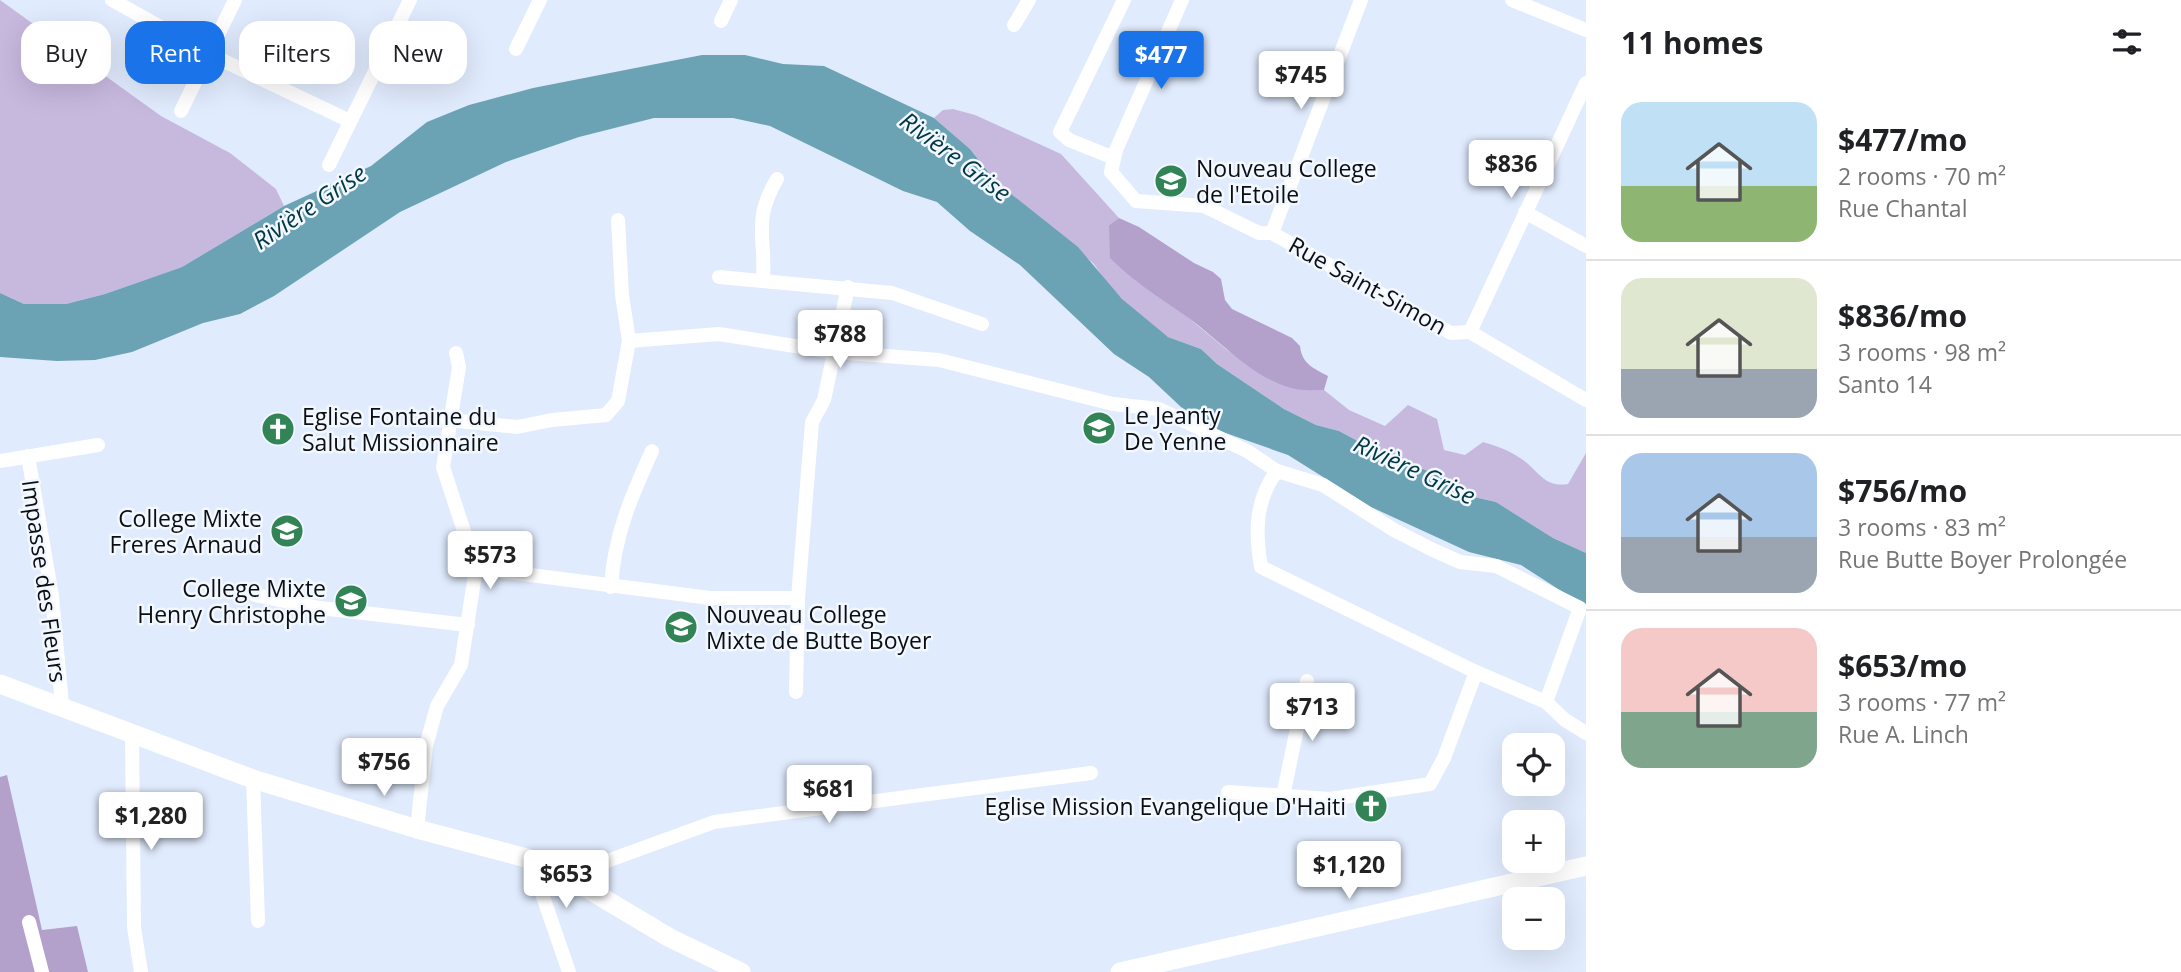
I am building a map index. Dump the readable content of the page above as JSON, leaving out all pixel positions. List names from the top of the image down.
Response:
{
  "streets": {
    "street": ["Rue Saint-Simon", "Impasse des Fleurs"]
  },
  "water": ["Rivière Grise"],
  "places": {
    "school or university": [
      "Nouveau College de l'Etoile",
      "Le Jeanty De Yenne",
      "College Mixte Freres Arnaud",
      "College Mixte Henry Christophe",
      "Nouveau College Mixte de Butte Boyer"
    ],
    "church": ["Eglise Fontaine du Salut Missionnaire", "Eglise Mission Evangelique D'Haiti"]
  },
  "page": {
    "heading": "11 homes",
    "chip": [
      "Buy",
      "Rent",
      "Filters",
      "New"
    ],
    "price": [
      "$477",
      "$745",
      "$836",
      "$788",
      "$573",
      "$713",
      "$756",
      "$681",
      "$1,280",
      "$1,120",
      "$653"
    ],
    "list": [
      {
        "name": "$477/mo",
        "note": "2 rooms · 70 m² · Rue Chantal"
      },
      {
        "name": "$836/mo",
        "note": "3 rooms · 98 m² · Santo 14"
      },
      {
        "name": "$756/mo",
        "note": "3 rooms · 83 m² · Rue Butte Boyer Prolongée"
      },
      {
        "name": "$653/mo",
        "note": "3 rooms · 77 m² · Rue A. Linch"
      }
    ],
    "map_buttons": ["+", "−"]
  }
}
